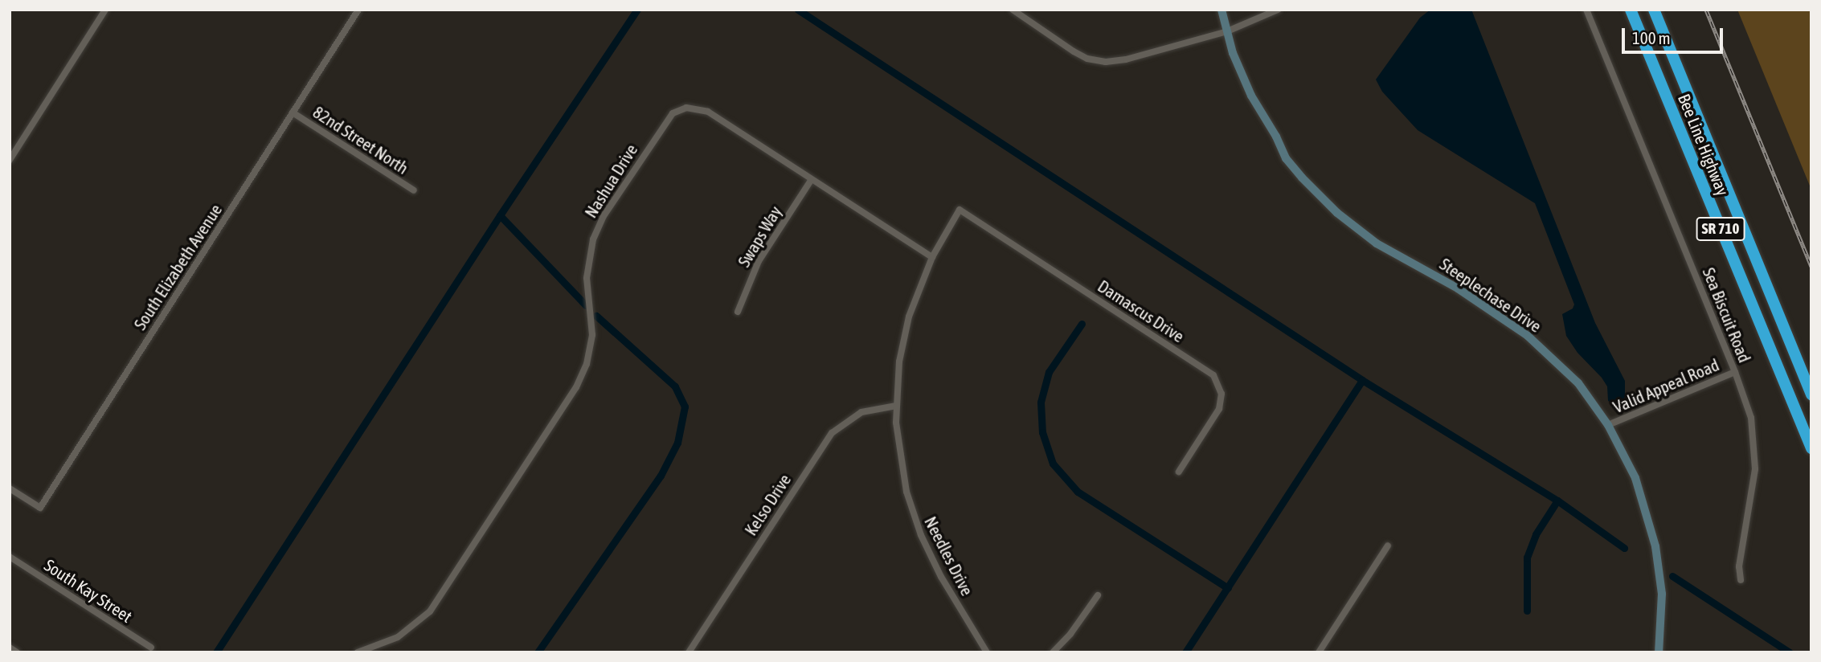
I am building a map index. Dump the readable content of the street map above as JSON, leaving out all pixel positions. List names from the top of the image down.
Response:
{
  "streets": {
    "highway": ["Bee Line Highway", "SR 710"],
    "street": [
      "82nd Street North",
      "Nashua Drive",
      "Swaps Way",
      "South Elizabeth Avenue",
      "Steeplechase Drive",
      "Damascus Drive",
      "Sea Biscuit Road",
      "Valid Appeal Road",
      "Kelso Drive",
      "Needles Drive",
      "South Kay Street"
    ]
  },
  "crossings": [
    ["82nd Street North", "South Elizabeth Avenue"],
    ["Nashua Drive", "Swaps Way"],
    ["Nashua Drive", "Needles Drive"],
    ["Steeplechase Drive", "Valid Appeal Road"],
    ["Damascus Drive", "Needles Drive"],
    ["Sea Biscuit Road", "Valid Appeal Road"],
    ["Kelso Drive", "Needles Drive"]
  ],
  "scale_bar": "100 m"
}
